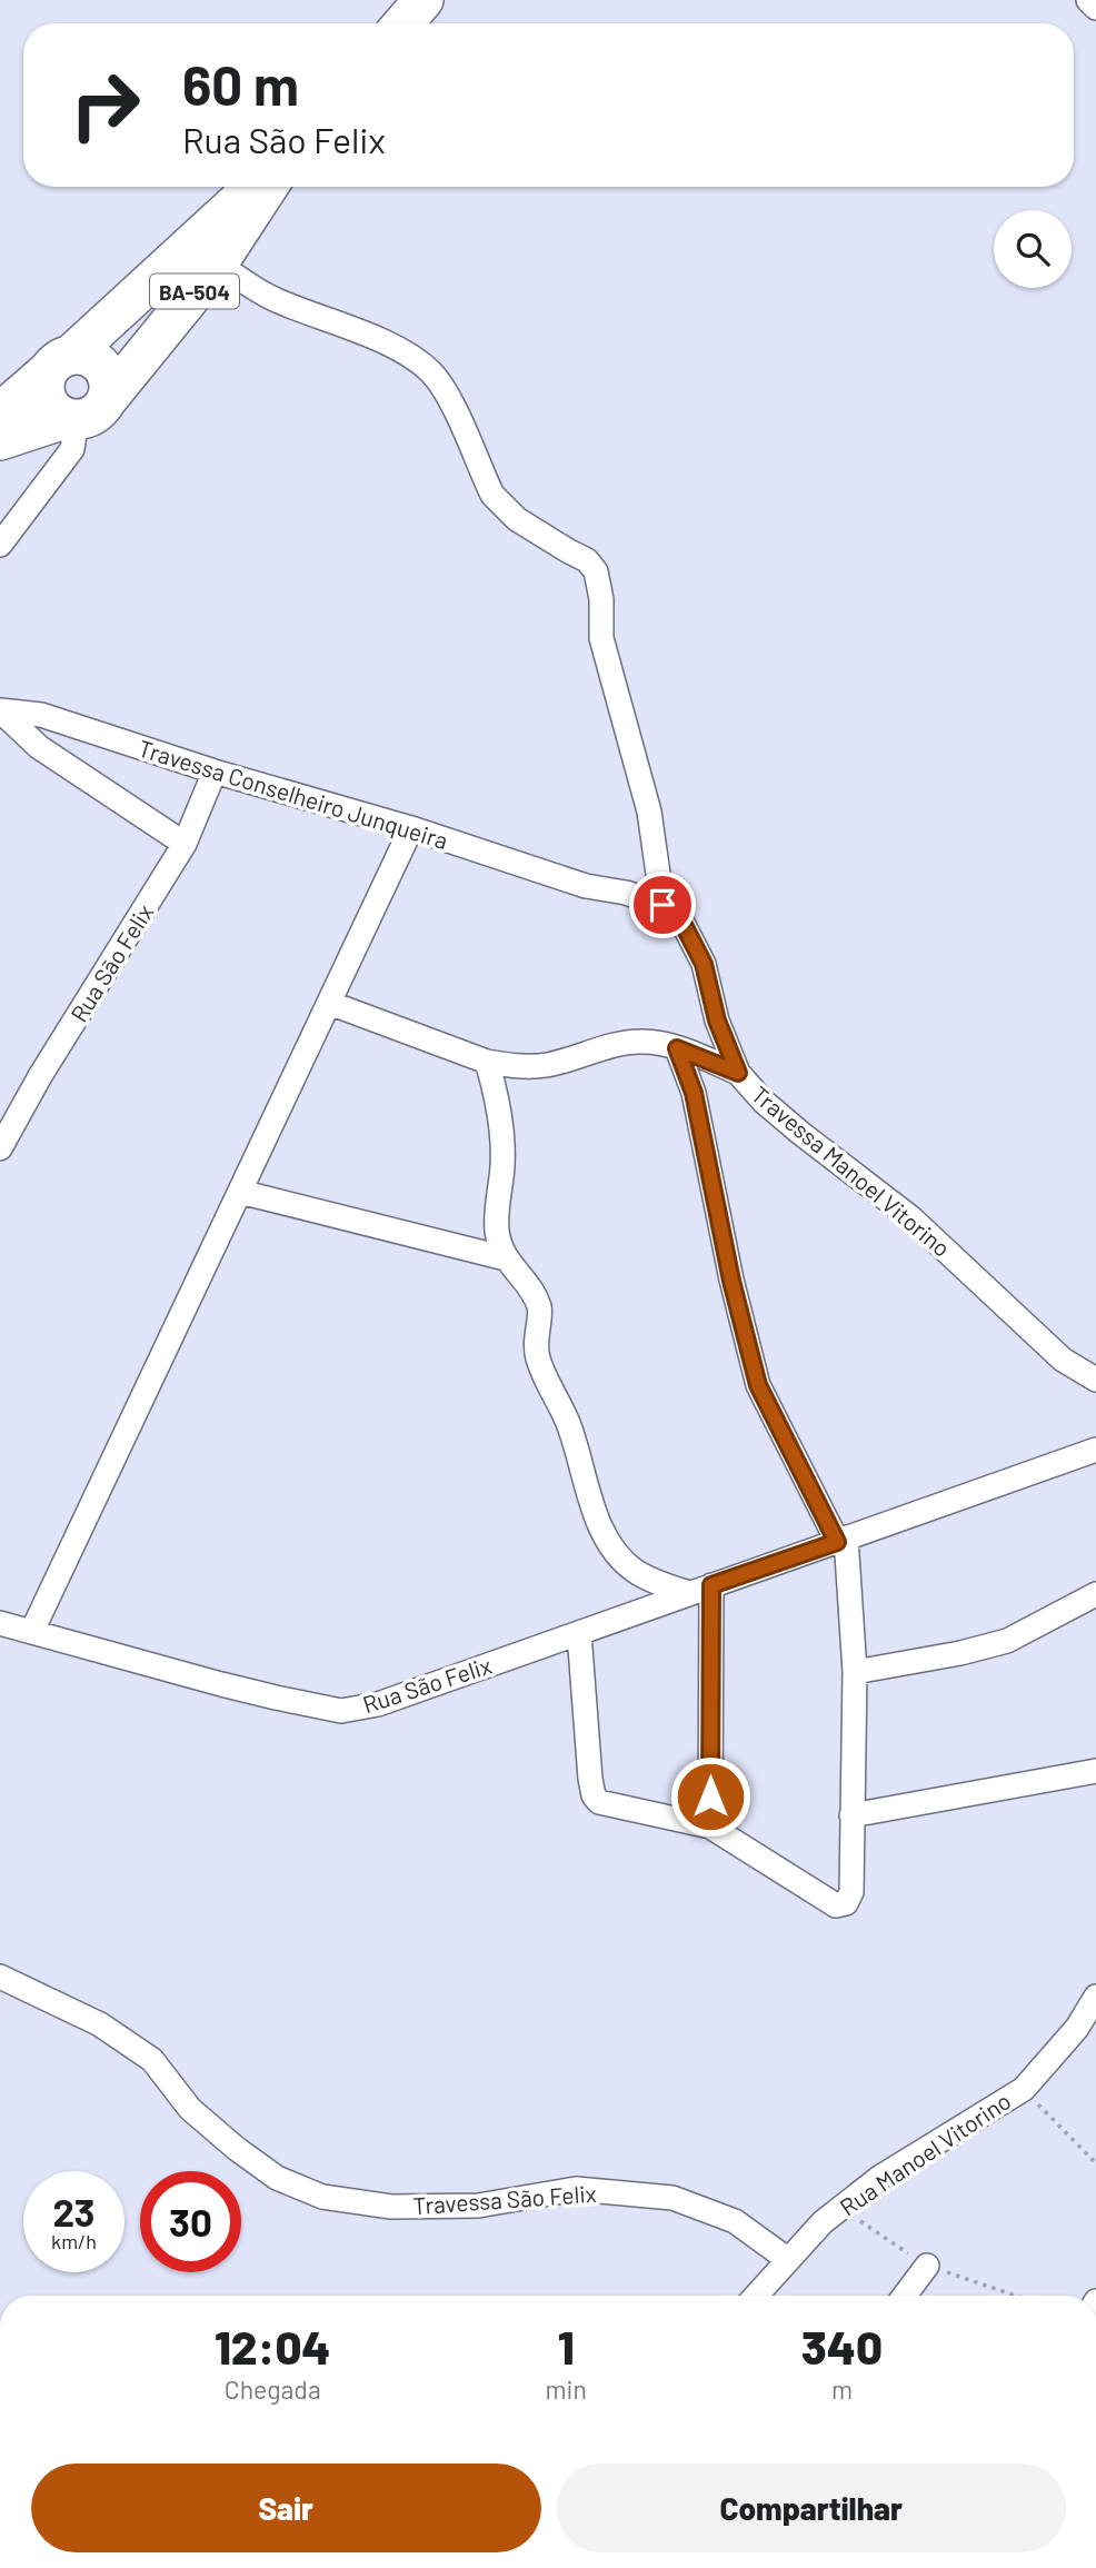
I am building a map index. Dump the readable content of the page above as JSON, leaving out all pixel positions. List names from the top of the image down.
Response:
{
  "streets": {
    "main road": ["BA-504"],
    "street": [
      "Travessa Conselheiro Junqueira",
      "Rua São Felix",
      "Travessa Manoel Vitorino",
      "Rua Manoel Vitorino",
      "Travessa São Felix"
    ]
  },
  "crossings": [
    ["Travessa Conselheiro Junqueira", "Rua São Felix"],
    ["Travessa Conselheiro Junqueira", "Travessa Manoel Vitorino"],
    ["Rua Manoel Vitorino", "Travessa São Felix"]
  ],
  "page": {
    "turn": ["60 m", "Rua São Felix"],
    "speed": "23 km/h",
    "limit": "30",
    "eta": [
      "12:04",
      "Chegada",
      "1",
      "min",
      "340",
      "m"
    ],
    "buttons": ["Sair", "Compartilhar"]
  }
}
